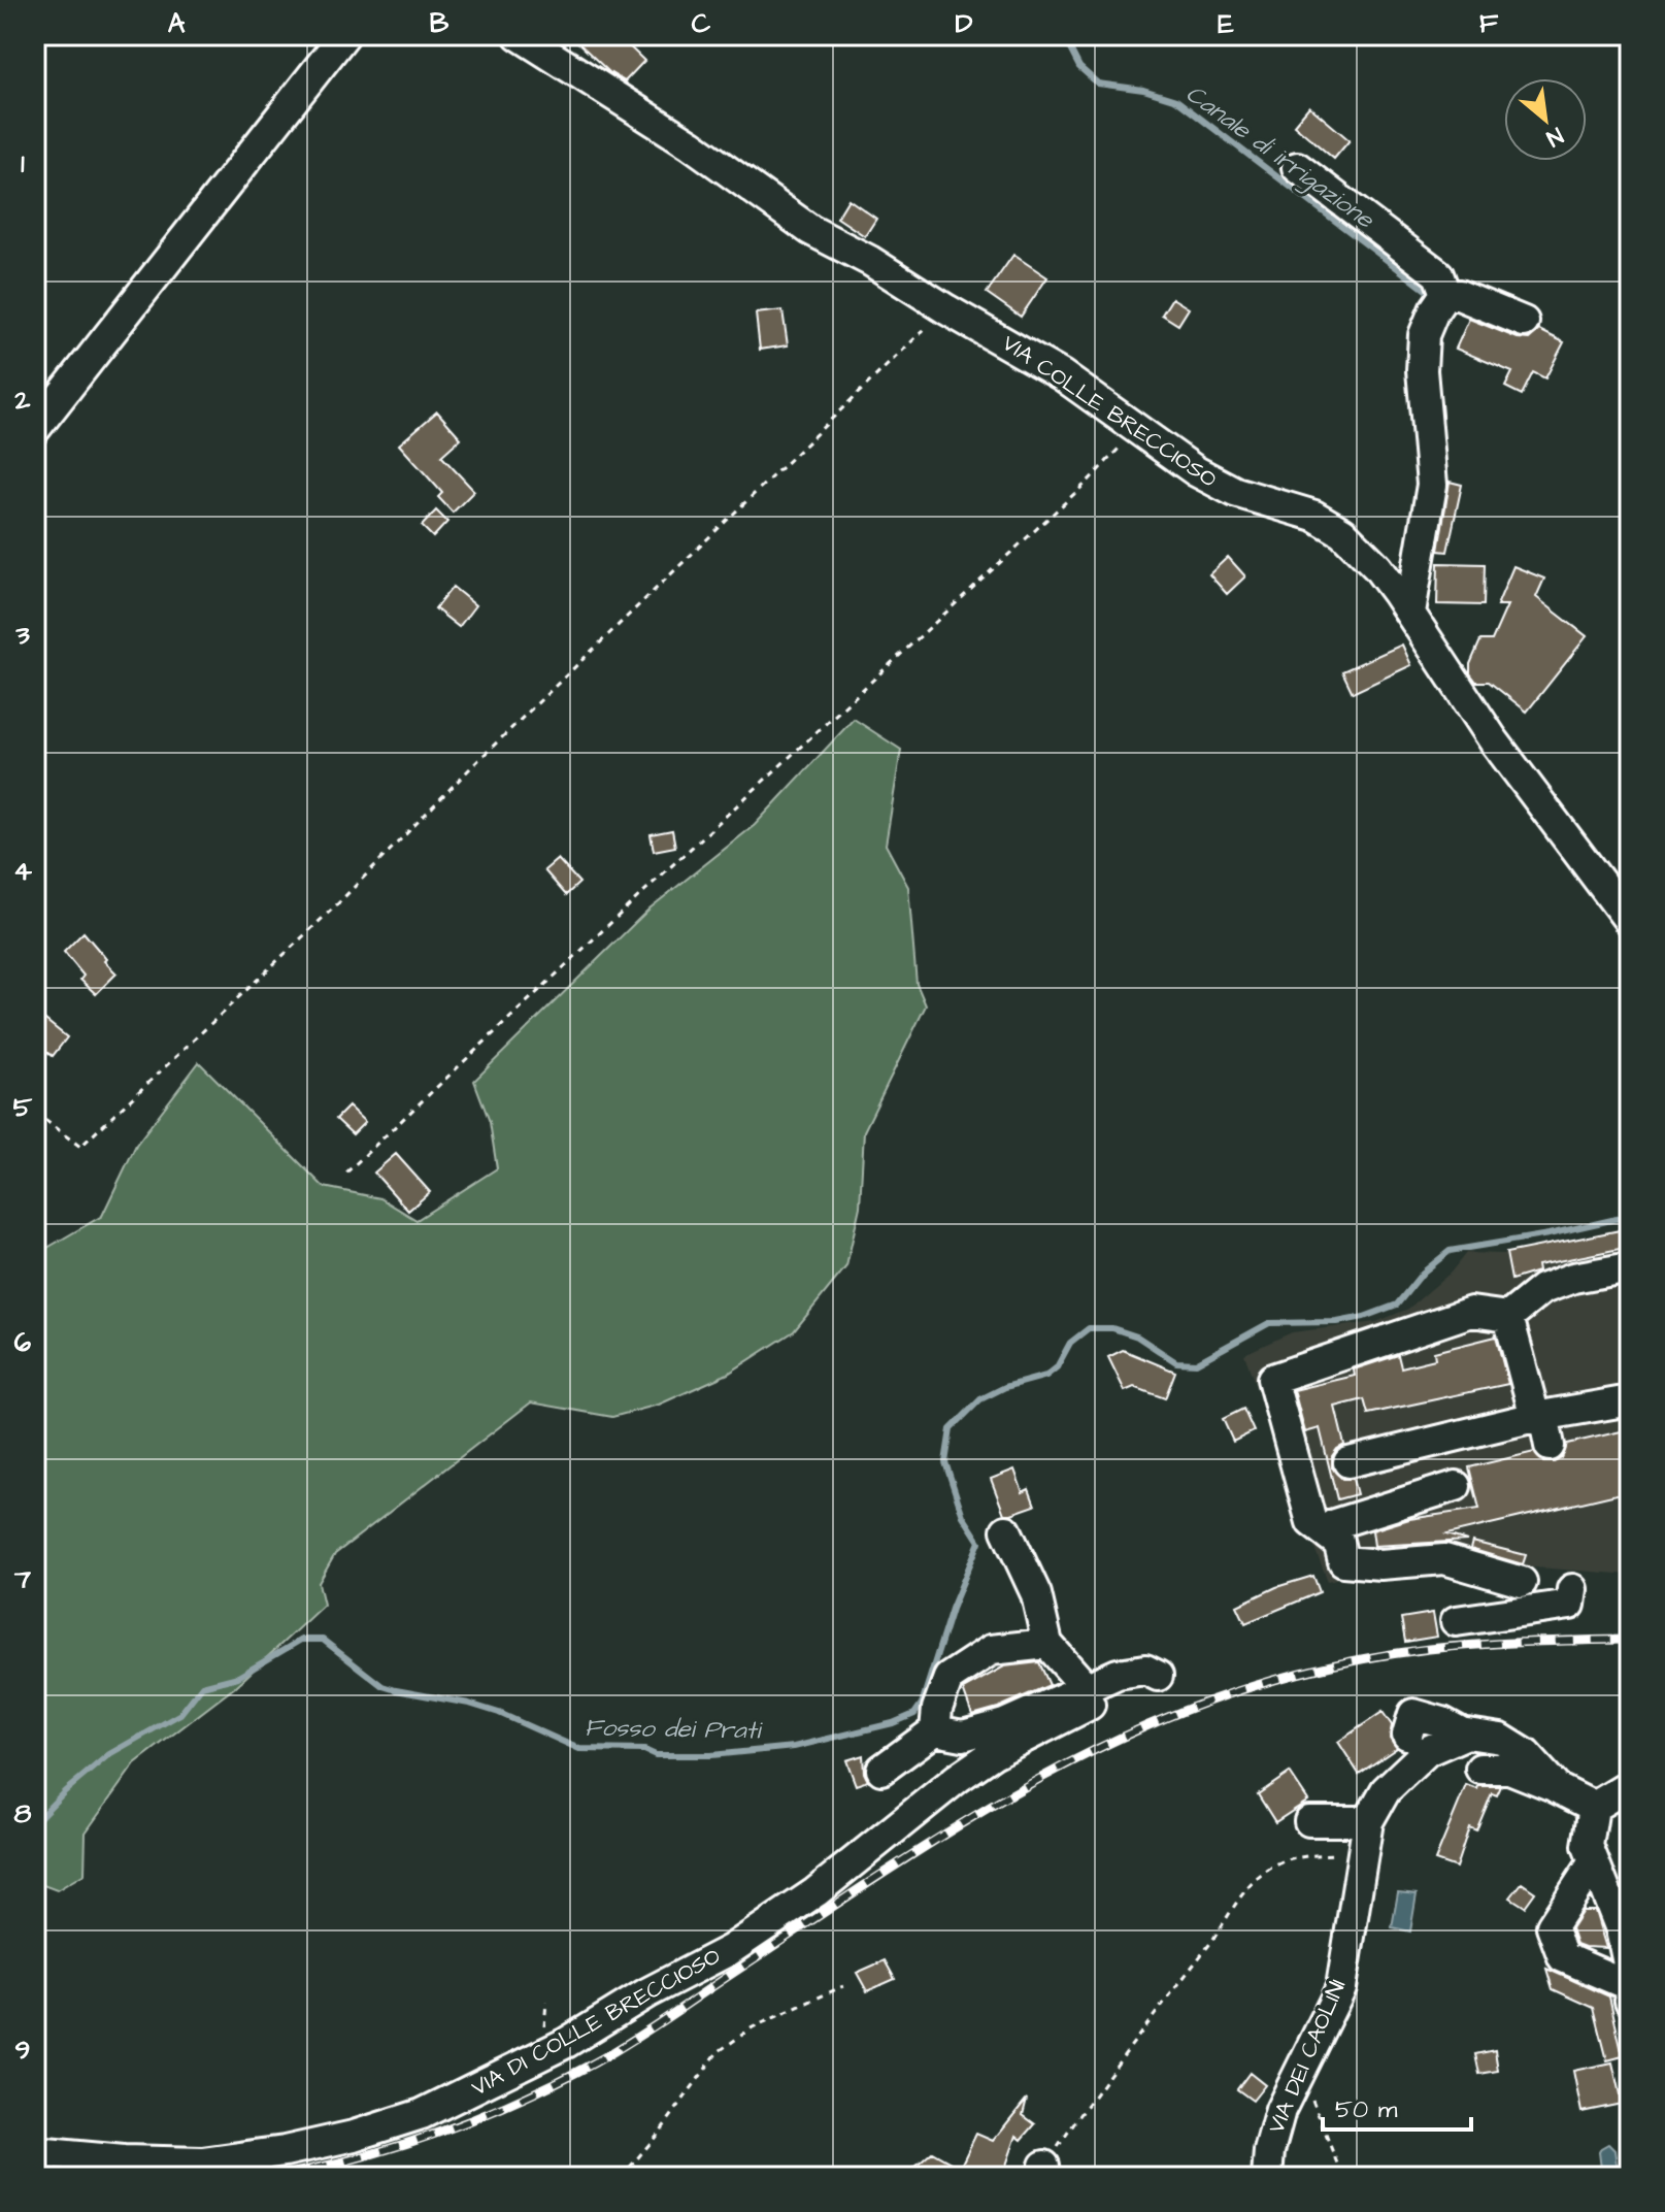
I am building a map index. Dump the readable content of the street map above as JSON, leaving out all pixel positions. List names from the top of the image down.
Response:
{
  "streets": {
    "street": ["VIA COLLE BRECCIOSO", "VIA DI COLLE BRECCIOSO", "VIA DEI CAOLINI"]
  },
  "water": ["Canale di irrigazione", "Fosso dei Prati"],
  "scale_bar": "50 m",
  "north": "bottom right",
  "grid": {
    "columns": [
      "A",
      "B",
      "C",
      "D",
      "E",
      "F"
    ],
    "rows": [
      "1",
      "2",
      "3",
      "4",
      "5",
      "6",
      "7",
      "8",
      "9"
    ]
  }
}
